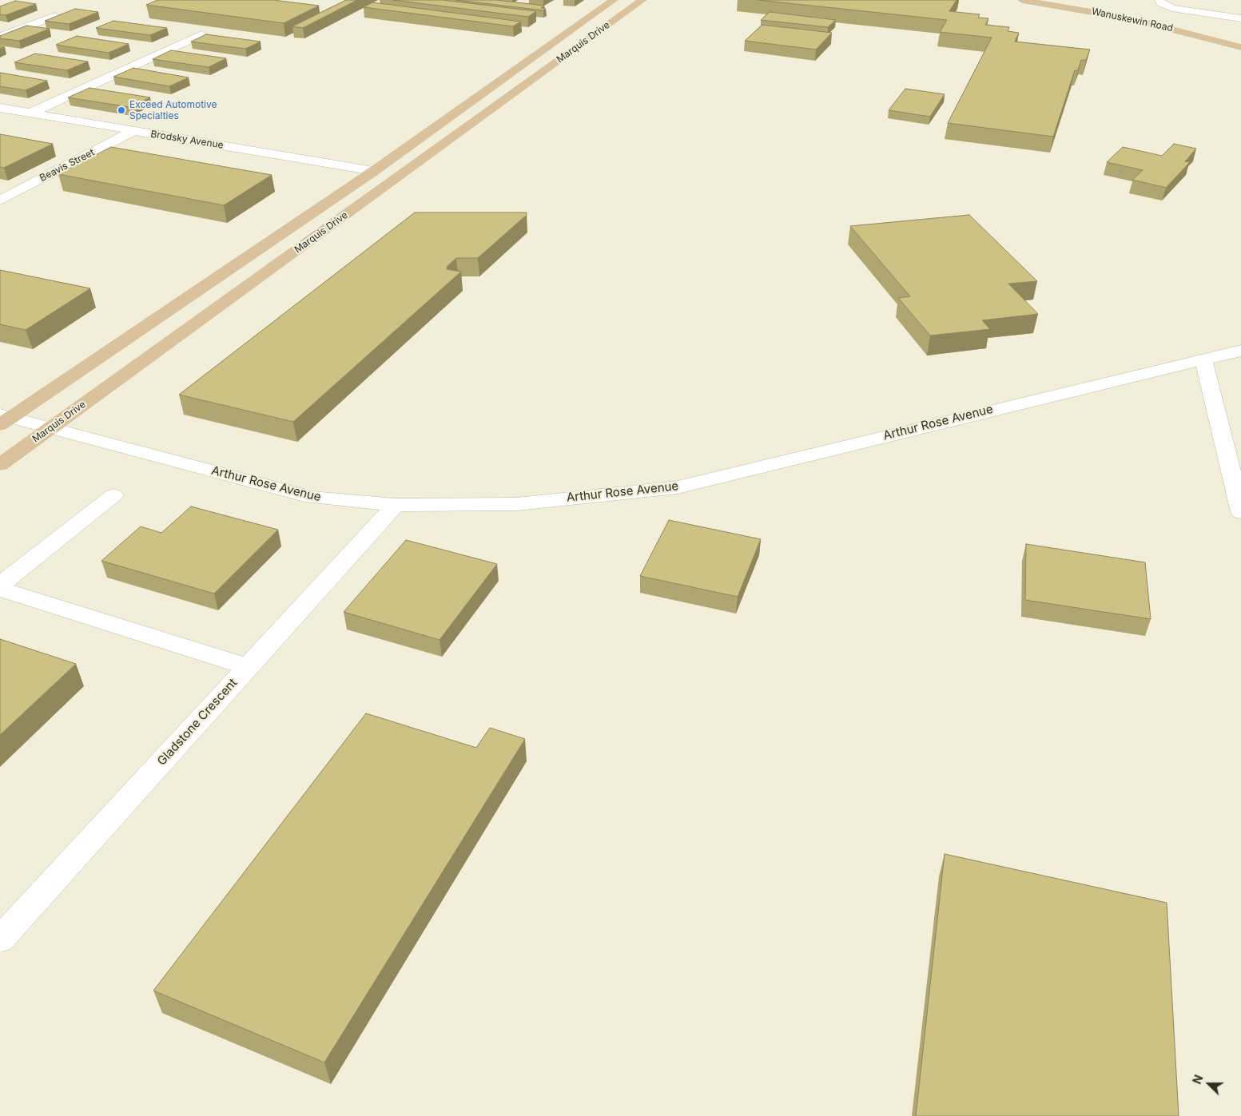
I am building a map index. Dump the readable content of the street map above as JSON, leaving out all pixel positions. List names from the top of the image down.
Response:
{
  "streets": {
    "main road": ["Wanuskewin Road", "Marquis Drive"],
    "street": [
      "Brodsky Avenue",
      "Beavis Street",
      "Arthur Rose Avenue",
      "Gladstone Crescent"
    ]
  },
  "crossings": [
    ["Marquis Drive", "Brodsky Avenue"],
    ["Marquis Drive", "Arthur Rose Avenue"],
    ["Brodsky Avenue", "Beavis Street"],
    ["Arthur Rose Avenue", "Gladstone Crescent"]
  ],
  "places": ["Exceed Automotive Specialties"],
  "north": "left"
}
